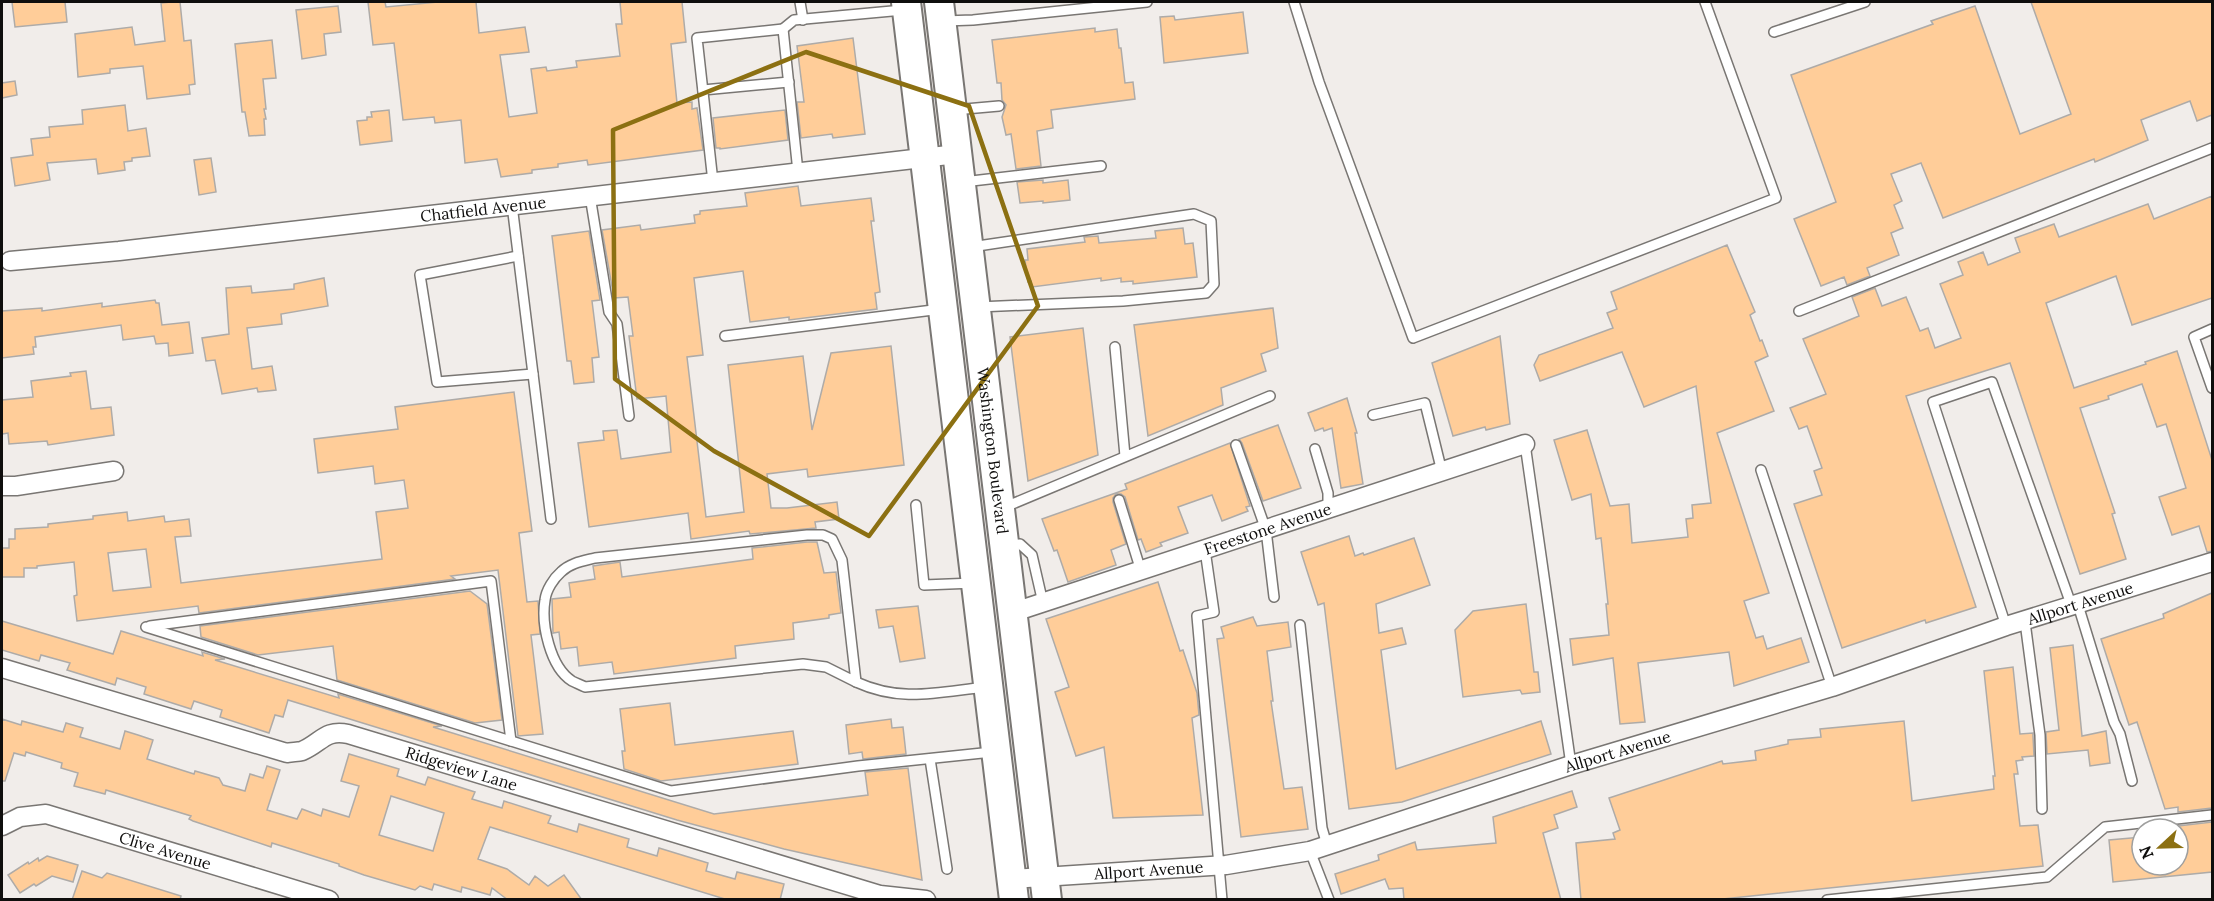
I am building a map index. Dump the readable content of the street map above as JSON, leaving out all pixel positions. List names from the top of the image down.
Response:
{
  "streets": {
    "main road": ["Washington Boulevard"],
    "street": [
      "Chatfield Avenue",
      "Freestone Avenue",
      "Allport Avenue",
      "Ridgeview Lane",
      "Clive Avenue"
    ]
  },
  "crossings": [
    ["Chatfield Avenue", "Washington Boulevard"],
    ["Washington Boulevard", "Freestone Avenue"],
    ["Washington Boulevard", "Allport Avenue"]
  ],
  "north": "left"
}
